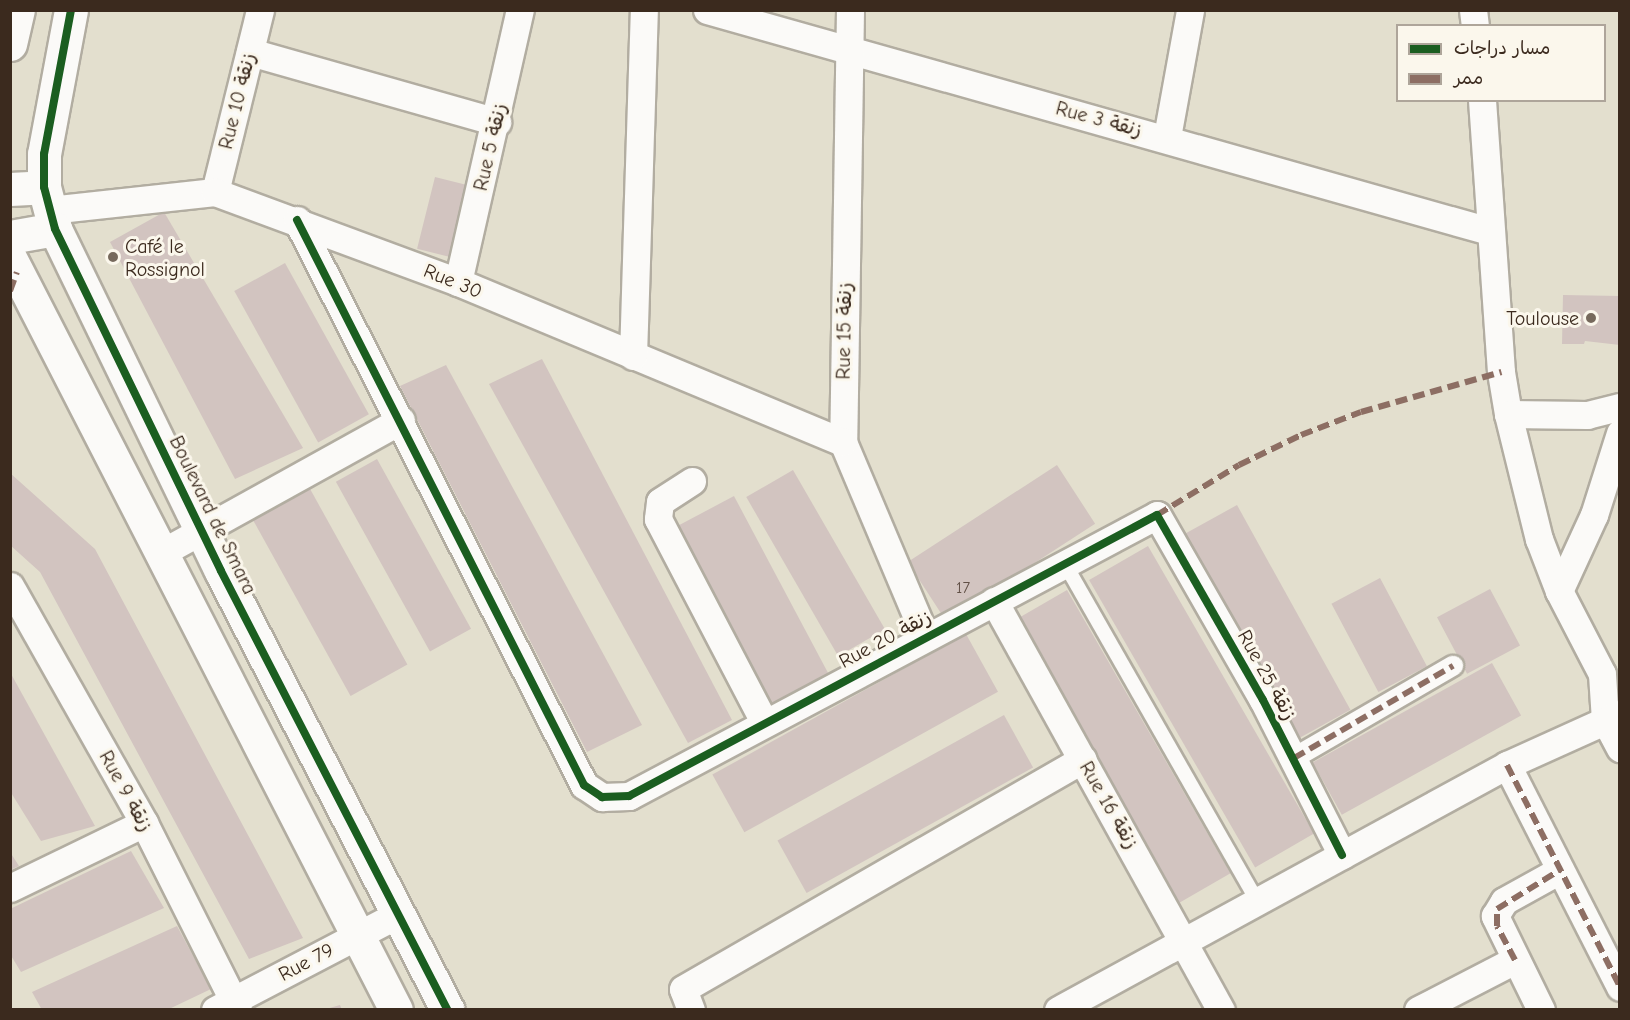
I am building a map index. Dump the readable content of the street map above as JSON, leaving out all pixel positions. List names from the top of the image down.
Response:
{
  "streets": {
    "street": [
      "Rue 10 زنقة",
      "Rue 3 زنقة",
      "Rue 5 زنقة",
      "Rue 30",
      "Rue 15 زنقة",
      "Boulevard de Smara",
      "Rue 20 زنقة",
      "Rue 25 زنقة",
      "Rue 9 زنقة",
      "Rue 16 زنقة",
      "Rue 79"
    ]
  },
  "crossings": [
    ["Rue 10 زنقة", "Rue 30"],
    ["Rue 3 زنقة", "Rue 15 زنقة"],
    ["Rue 5 زنقة", "Rue 30"],
    ["Rue 30", "Rue 15 زنقة"],
    ["Rue 30", "Boulevard de Smara"],
    ["Rue 15 زنقة", "Rue 20 زنقة"],
    ["Boulevard de Smara", "Rue 79"],
    ["Rue 20 زنقة", "Rue 25 زنقة"],
    ["Rue 20 زنقة", "Rue 16 زنقة"],
    ["Rue 9 زنقة", "Rue 79"]
  ],
  "places": ["Café le Rossignol", "Toulouse"],
  "house_numbers": ["17"],
  "legend": ["مسار دراجات", "ممر"]
}
